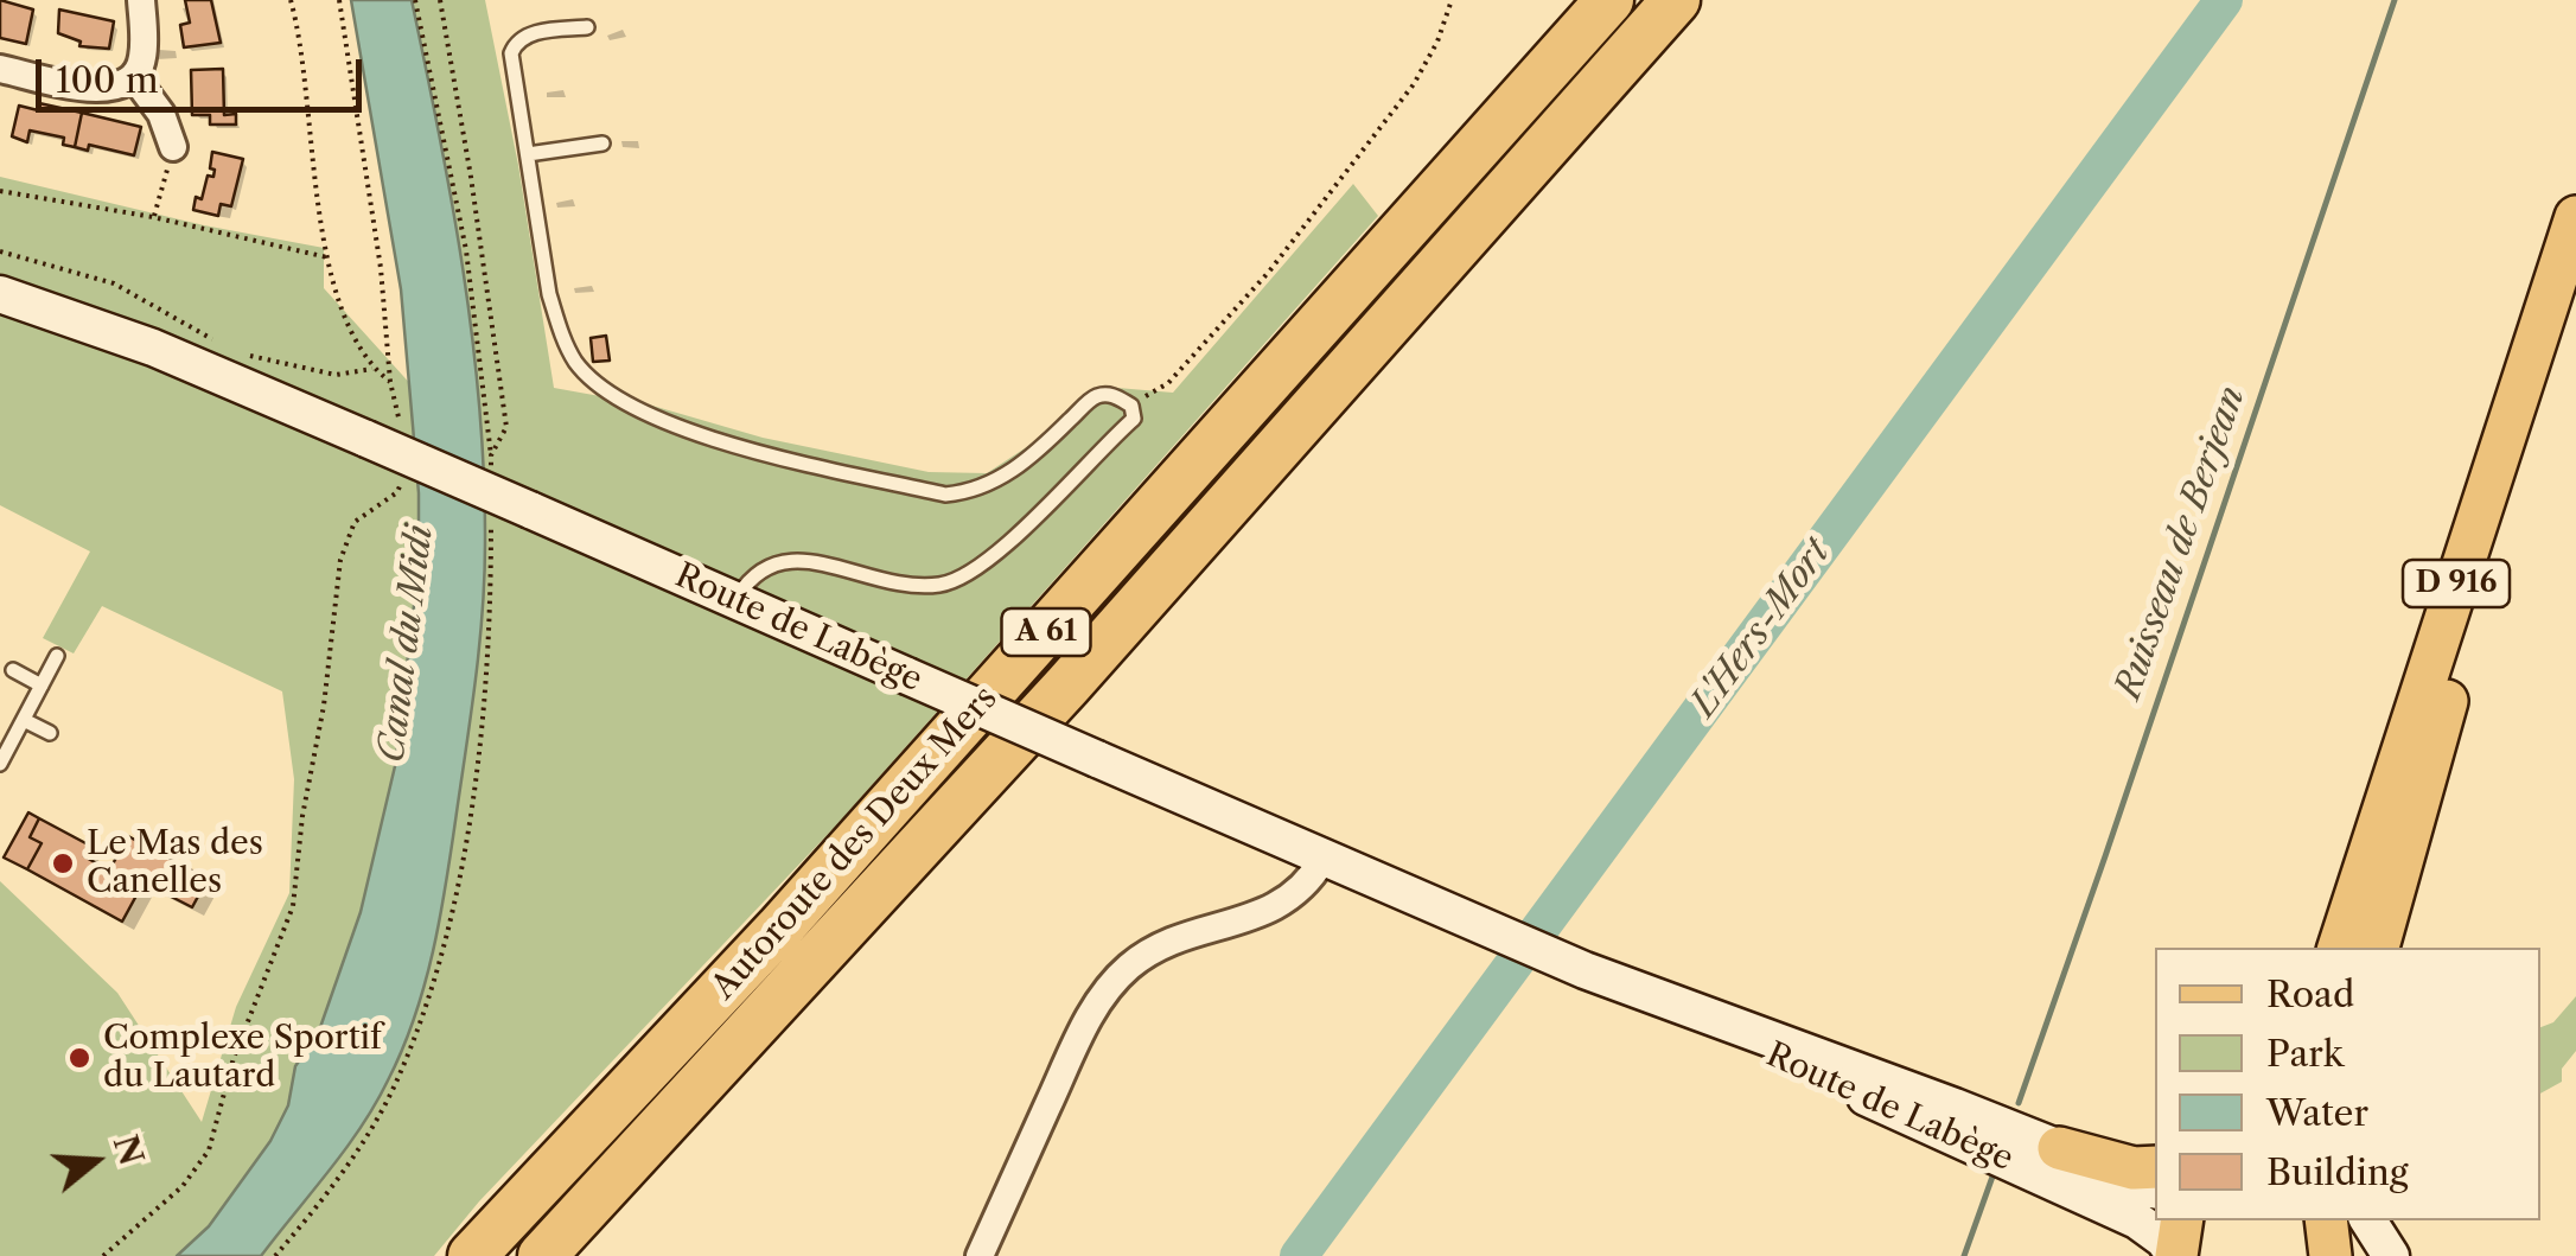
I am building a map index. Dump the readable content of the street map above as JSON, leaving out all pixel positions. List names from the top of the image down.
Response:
{
  "streets": {
    "highway": ["A 61", "Autoroute des Deux Mers"],
    "main road": ["D 916"],
    "street": ["Route de Labège"]
  },
  "water": ["Ruisseau de Berjean", "L'Hers-Mort", "Canal du Midi"],
  "places": ["Le Mas des Canelles", "Complexe Sportif du Lautard"],
  "legend": [
    "Road",
    "Park",
    "Water",
    "Building"
  ],
  "scale_bar": "100 m",
  "north": "right"
}
